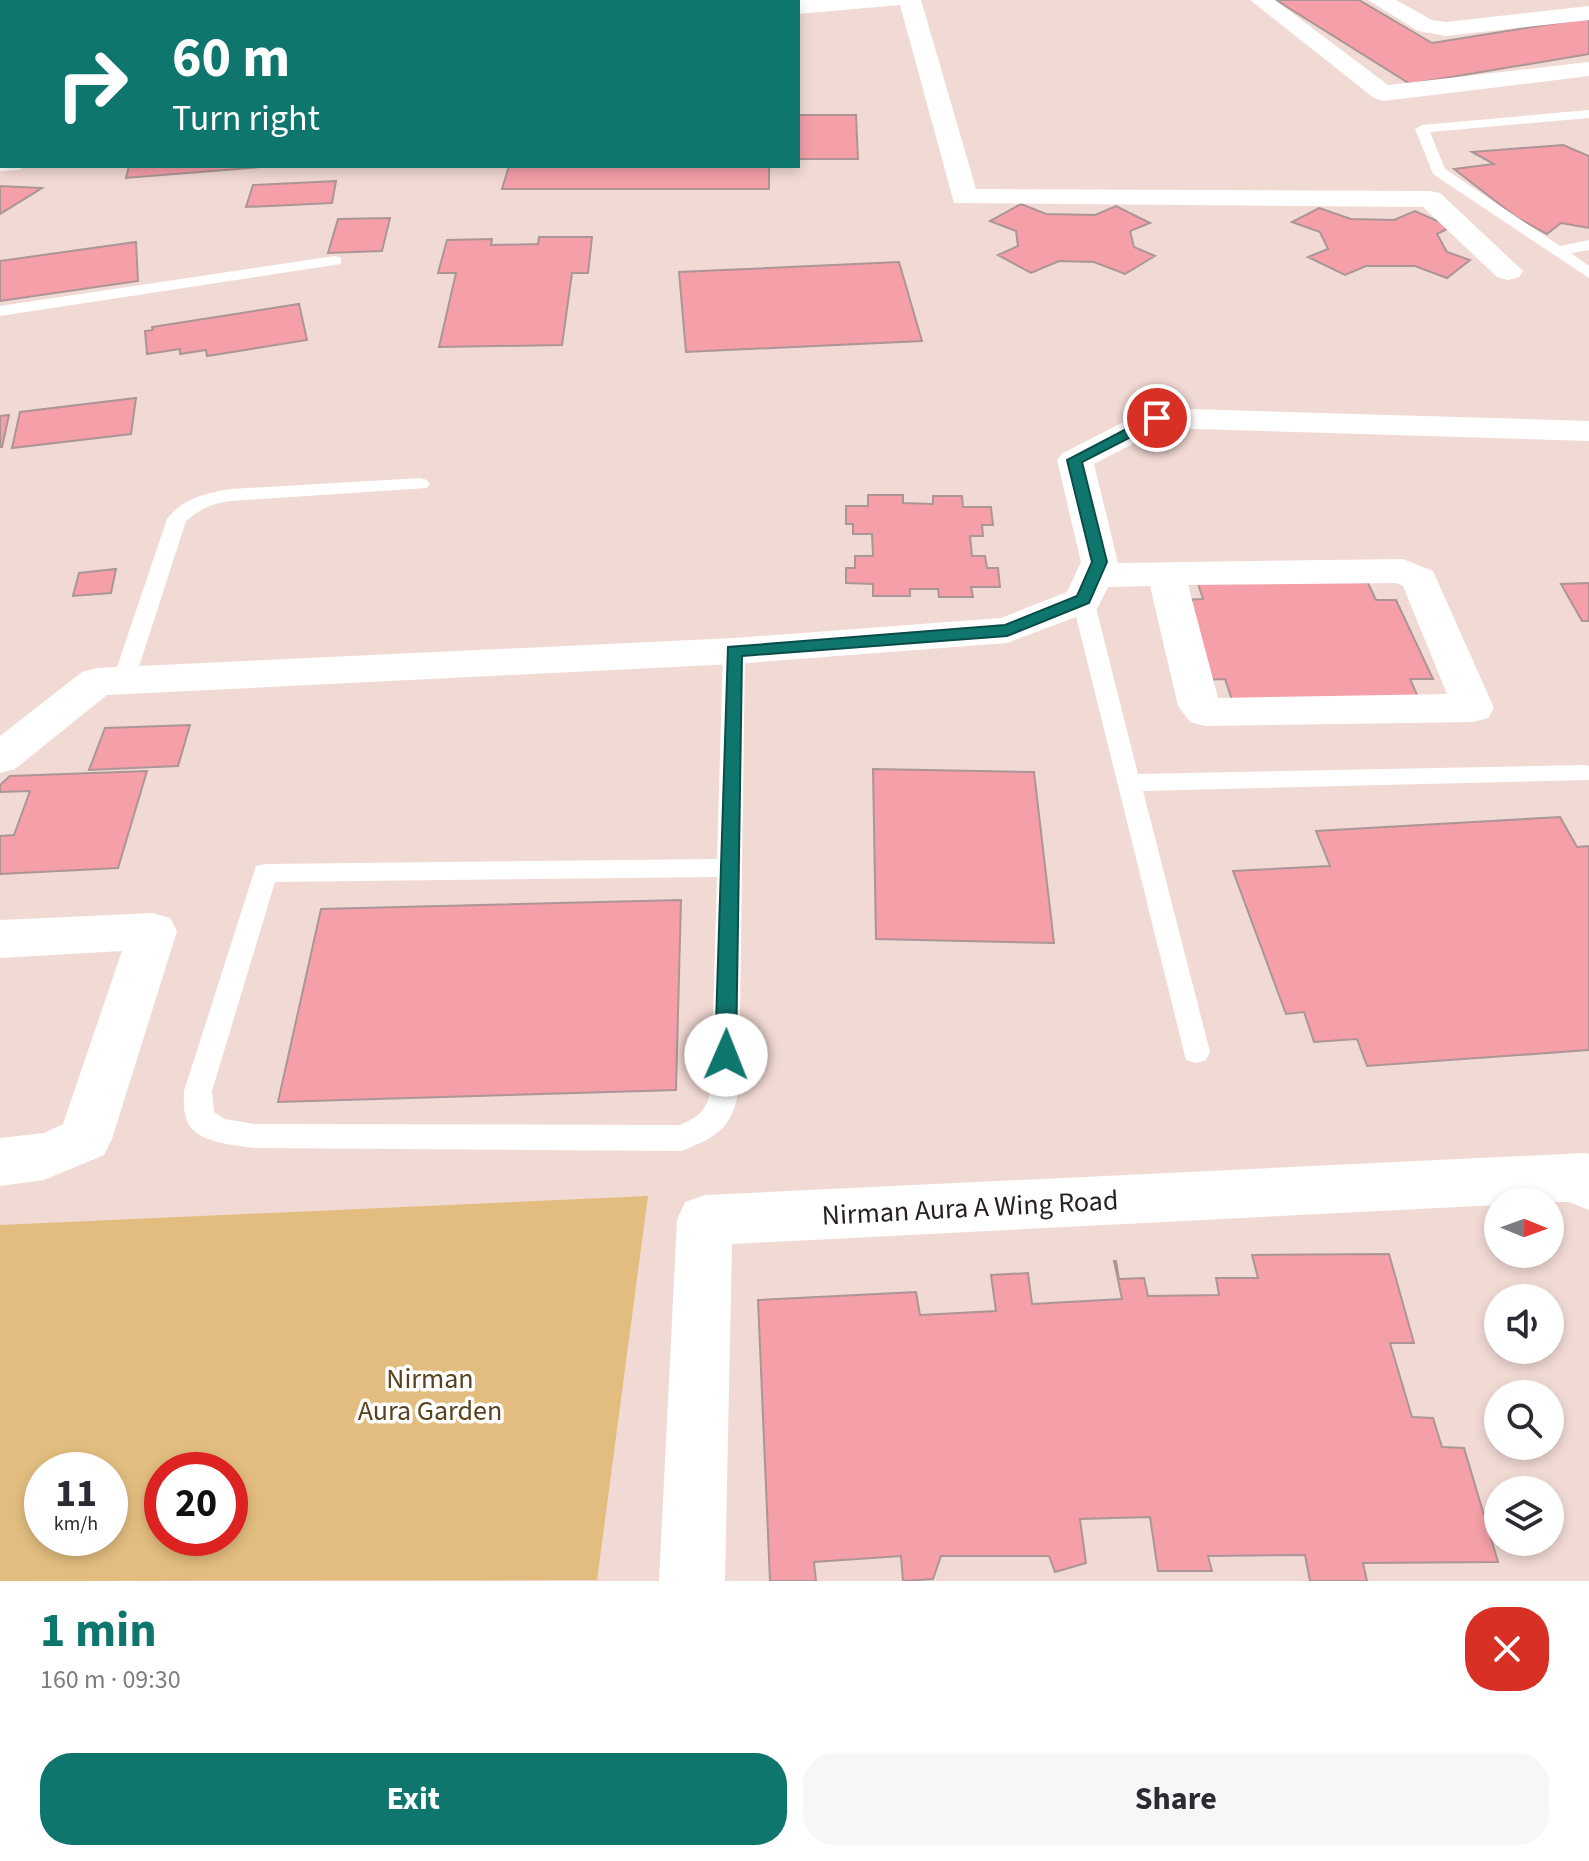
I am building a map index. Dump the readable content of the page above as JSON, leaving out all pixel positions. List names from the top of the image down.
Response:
{
  "streets": {
    "street": ["Nirman Aura A Wing Road"]
  },
  "parks": ["Nirman Aura Garden"],
  "north": "right",
  "page": {
    "turn": ["60 m", "Turn right"],
    "speed": "11 km/h",
    "limit": "20",
    "heading": ["1 min", "160 m · 09:30"],
    "buttons": ["Exit", "Share"]
  }
}
